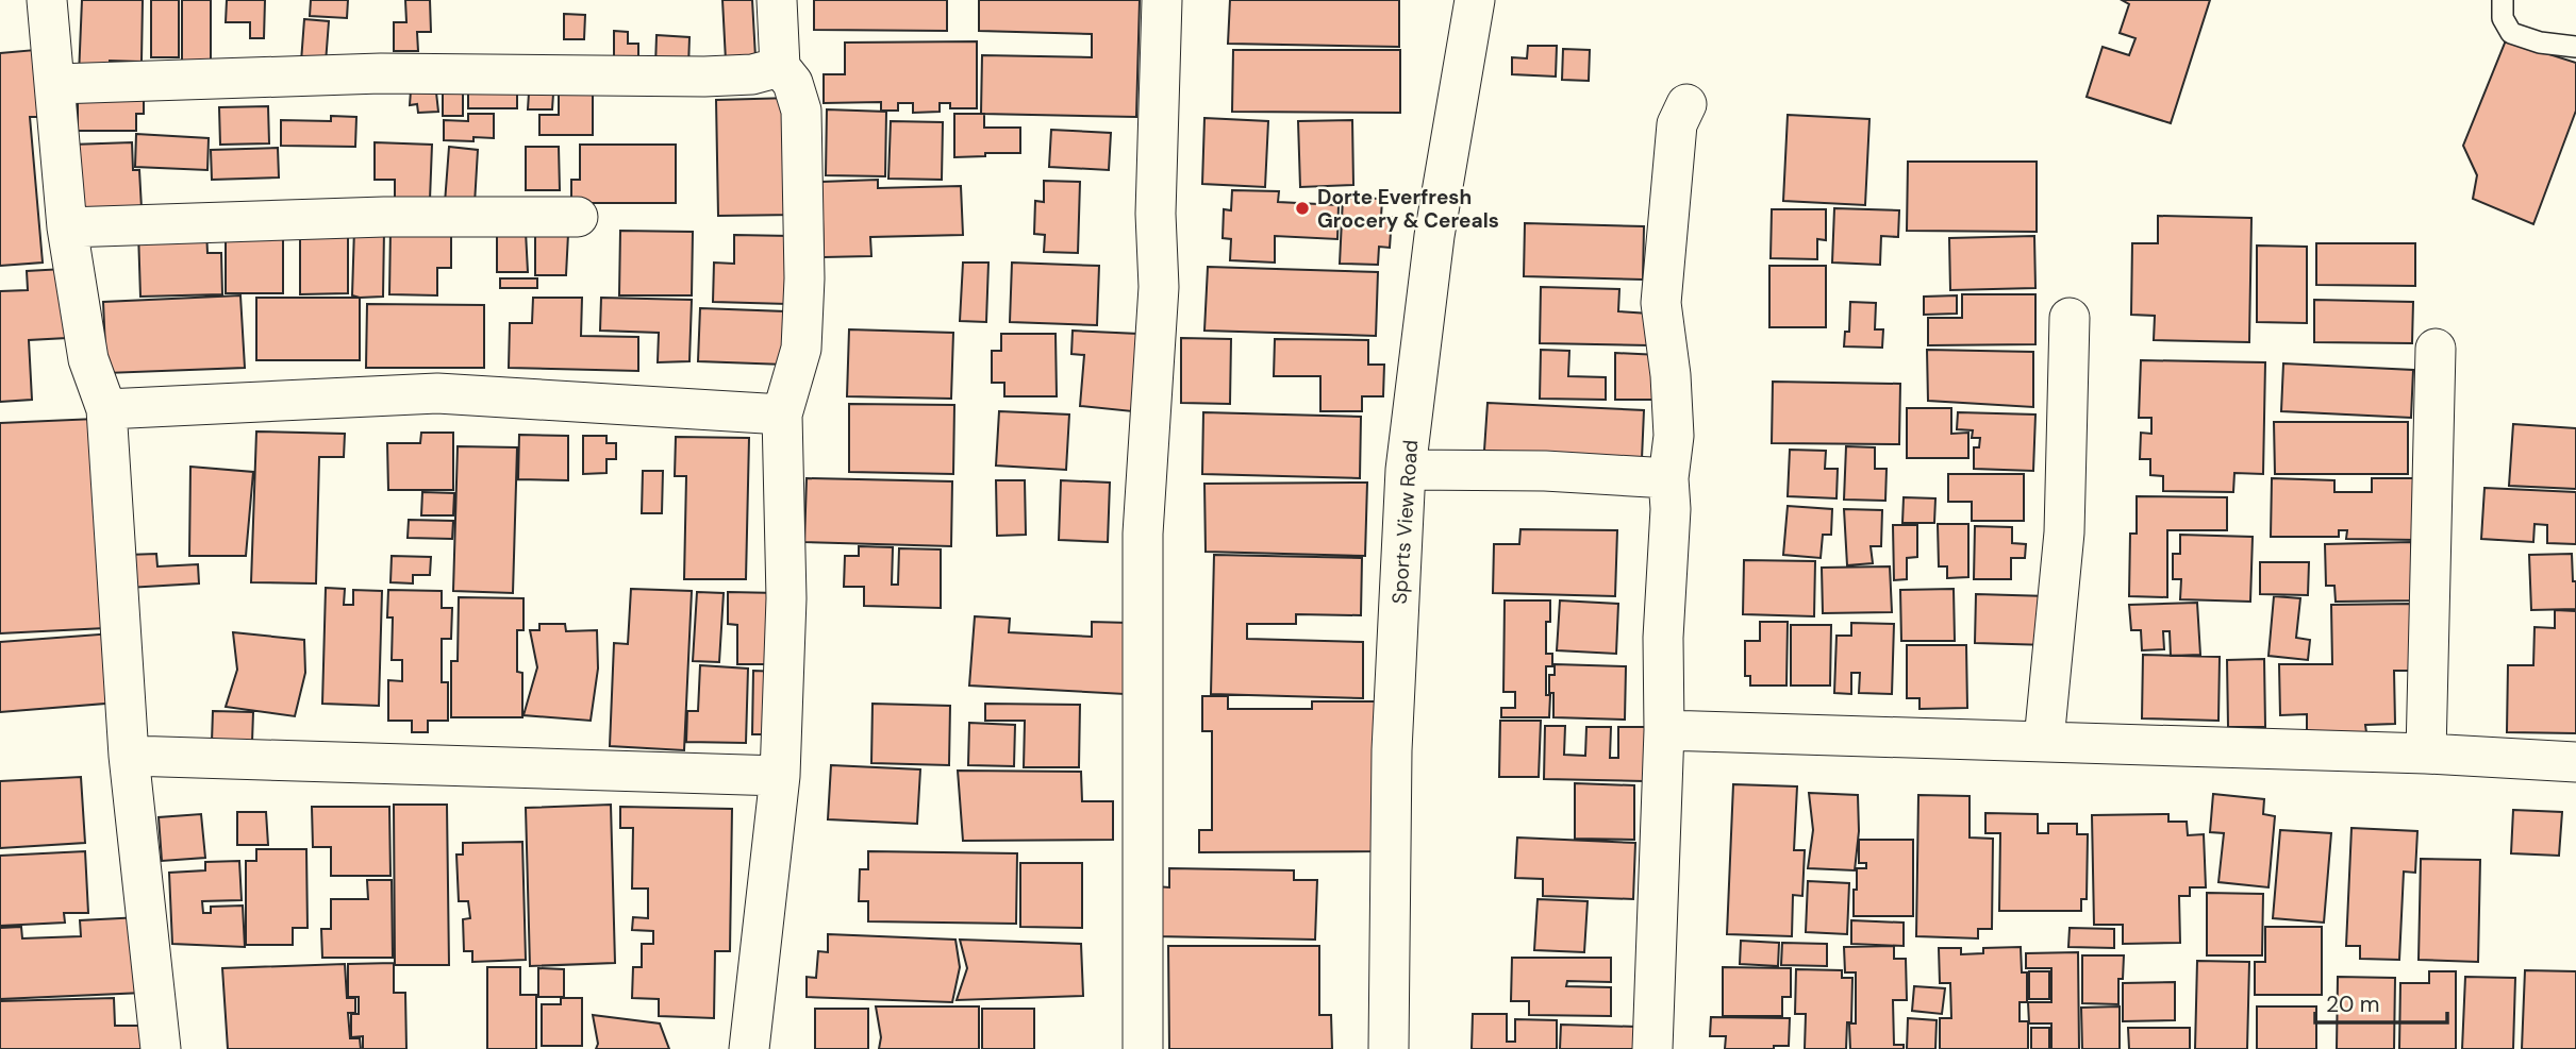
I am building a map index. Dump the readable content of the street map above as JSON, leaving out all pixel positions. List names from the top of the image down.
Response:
{
  "streets": {
    "street": ["Sports View Road"]
  },
  "places": ["Dorte Everfresh Grocery & Cereals"],
  "scale_bar": "20 m"
}
